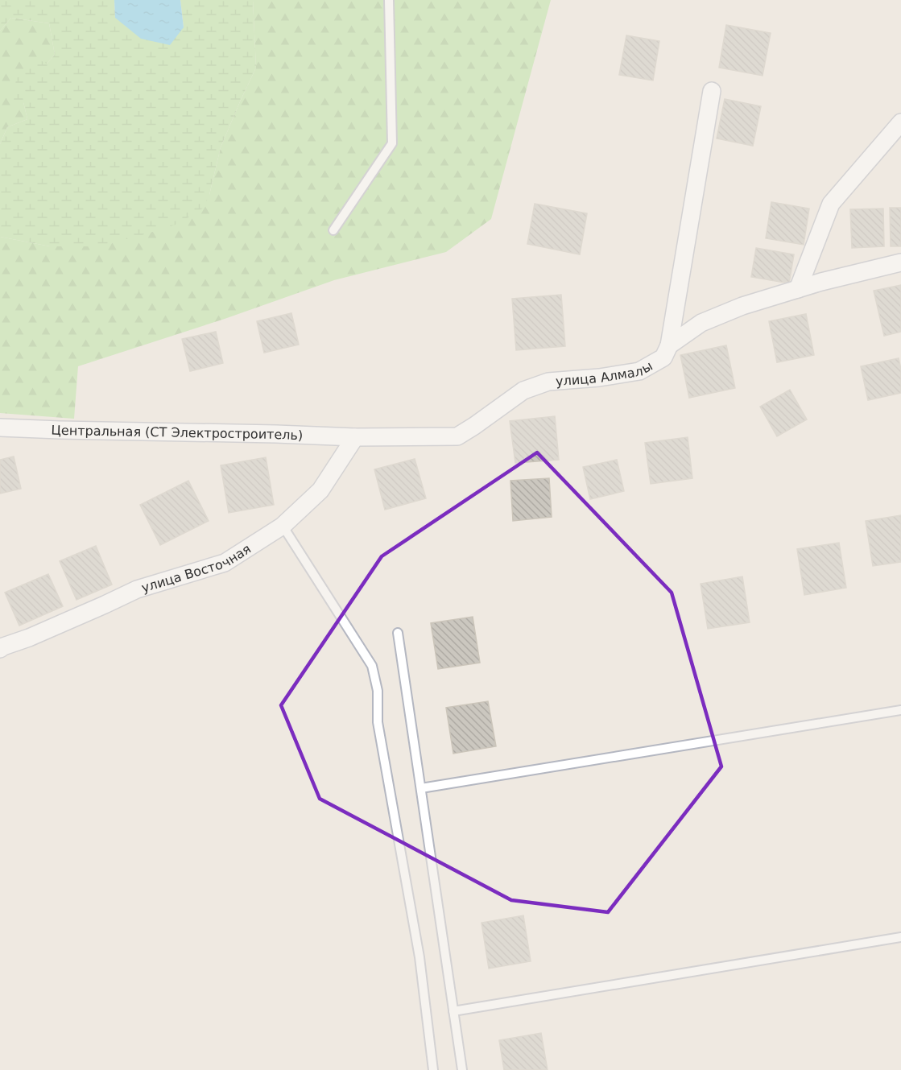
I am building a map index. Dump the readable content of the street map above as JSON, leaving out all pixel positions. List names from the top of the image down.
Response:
{
  "streets": {
    "street": ["улица Алмалы", "Центральная (СТ Электростроитель)", "улица Восточная"]
  },
  "crossings": [
    ["улица Алмалы", "Центральная (СТ Электростроитель)"],
    ["улица Алмалы", "улица Восточная"],
    ["Центральная (СТ Электростроитель)", "улица Восточная"]
  ]
}
